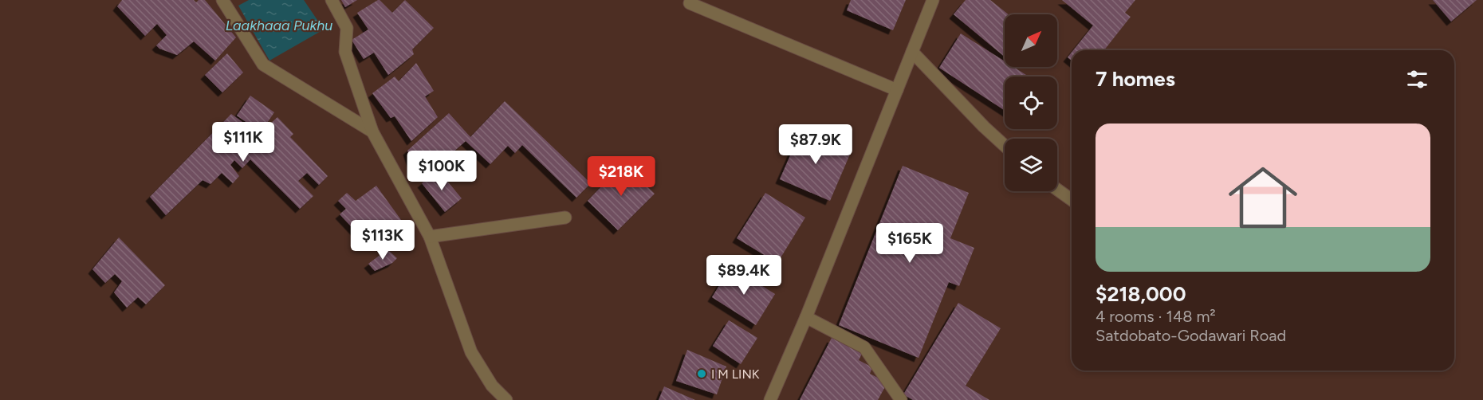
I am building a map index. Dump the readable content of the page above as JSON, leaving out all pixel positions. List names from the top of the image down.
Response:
{
  "water": ["Laakhaaa Pukhu"],
  "places": ["I M LINK"],
  "north": "top right",
  "page": {
    "heading": "7 homes",
    "list": [
      {
        "name": "$218,000",
        "note": "4 rooms · 148 m² · Satdobato-Godawari Road"
      }
    ],
    "price": [
      "$111K",
      "$87.9K",
      "$100K",
      "$218K",
      "$113K",
      "$165K",
      "$89.4K"
    ]
  }
}
